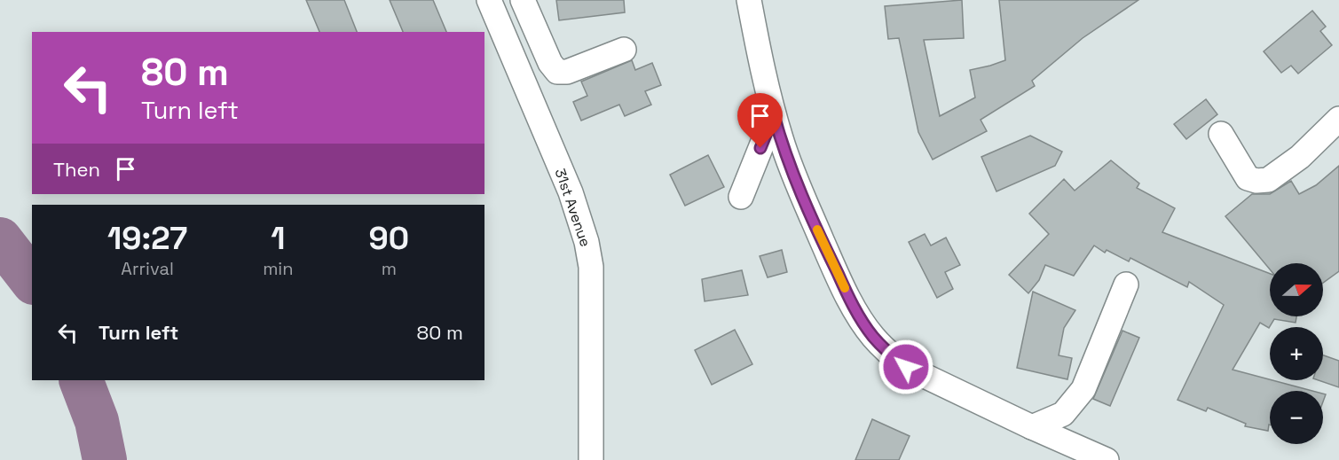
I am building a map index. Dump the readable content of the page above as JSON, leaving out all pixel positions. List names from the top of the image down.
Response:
{
  "streets": {
    "street": ["31st Avenue"]
  },
  "north": "right",
  "page": {
    "turn": ["80 m", "Turn left"],
    "then": "Then",
    "eta": [
      "19:27",
      "Arrival",
      "1",
      "min",
      "90",
      "m"
    ],
    "map_buttons": ["+", "−"],
    "list": [
      {
        "name": "Turn left",
        "value": "80 m"
      }
    ]
  }
}
